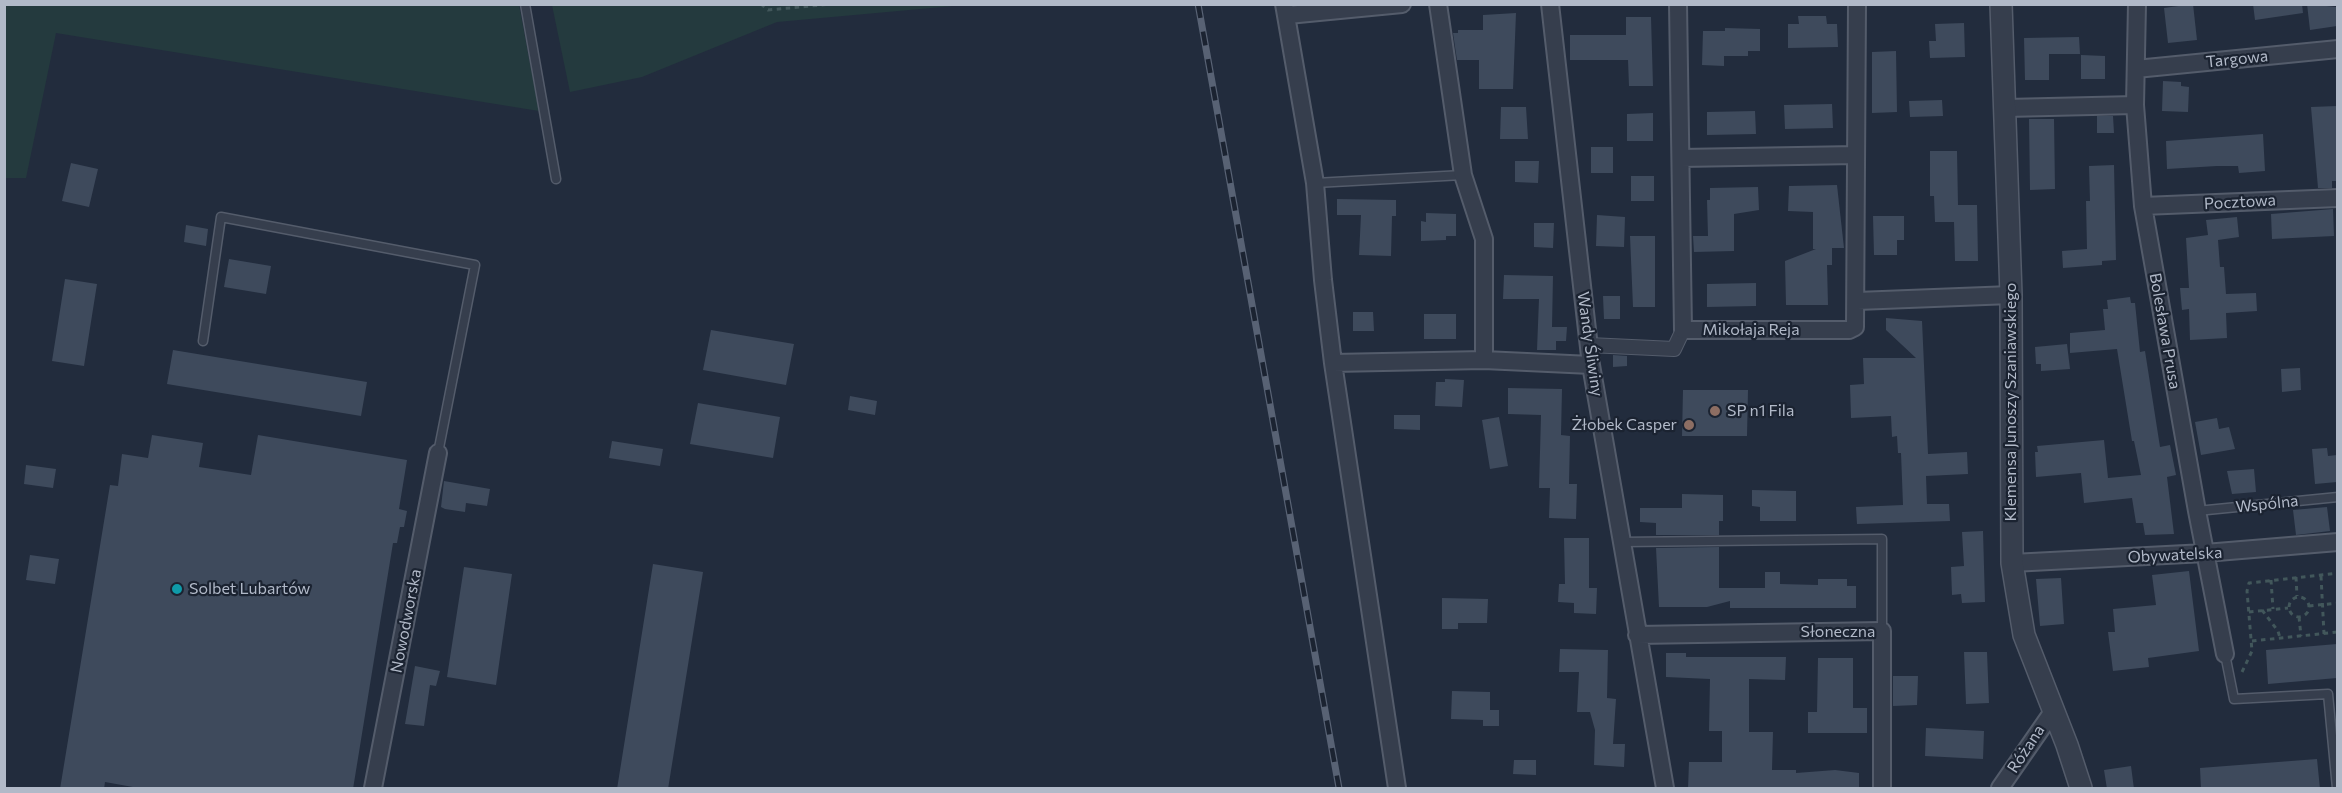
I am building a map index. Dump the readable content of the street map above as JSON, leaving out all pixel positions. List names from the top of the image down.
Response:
{
  "streets": {
    "street": [
      "Targowa",
      "Pocztowa",
      "Mikołaja Reja",
      "Bolesława Prusa",
      "Wandy Śliwiny",
      "Klemensa Junoszy Szaniawskiego",
      "Obywatelska",
      "Nowodworska",
      "Słoneczna",
      "Różana"
    ],
    "lane": ["Wspólna"]
  },
  "crossings": [
    ["Targowa", "Bolesława Prusa"],
    ["Pocztowa", "Bolesława Prusa"],
    ["Bolesława Prusa", "Wspólna"],
    ["Bolesława Prusa", "Obywatelska"],
    ["Wandy Śliwiny", "Słoneczna"],
    ["Klemensa Junoszy Szaniawskiego", "Obywatelska"],
    ["Klemensa Junoszy Szaniawskiego", "Różana"]
  ],
  "places": ["SP n1 Fila", "Żłobek Casper", "Solbet Lubartów"]
}
